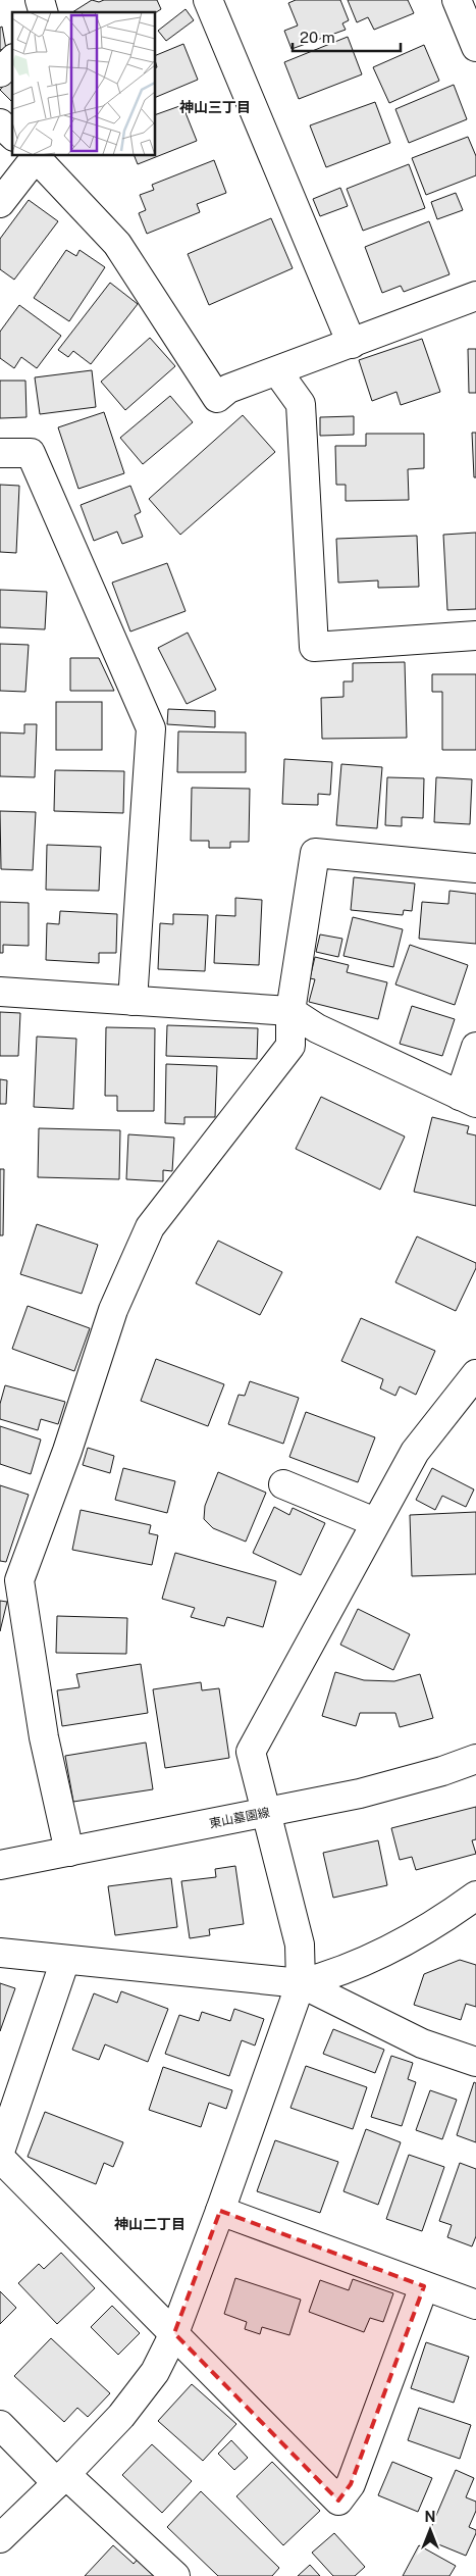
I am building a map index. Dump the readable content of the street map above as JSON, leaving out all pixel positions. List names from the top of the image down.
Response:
{
  "streets": {
    "street": ["東山墓園線"]
  },
  "districts": ["神山三丁目", "神山二丁目"],
  "scale_bar": "20 m",
  "north": "top"
}
